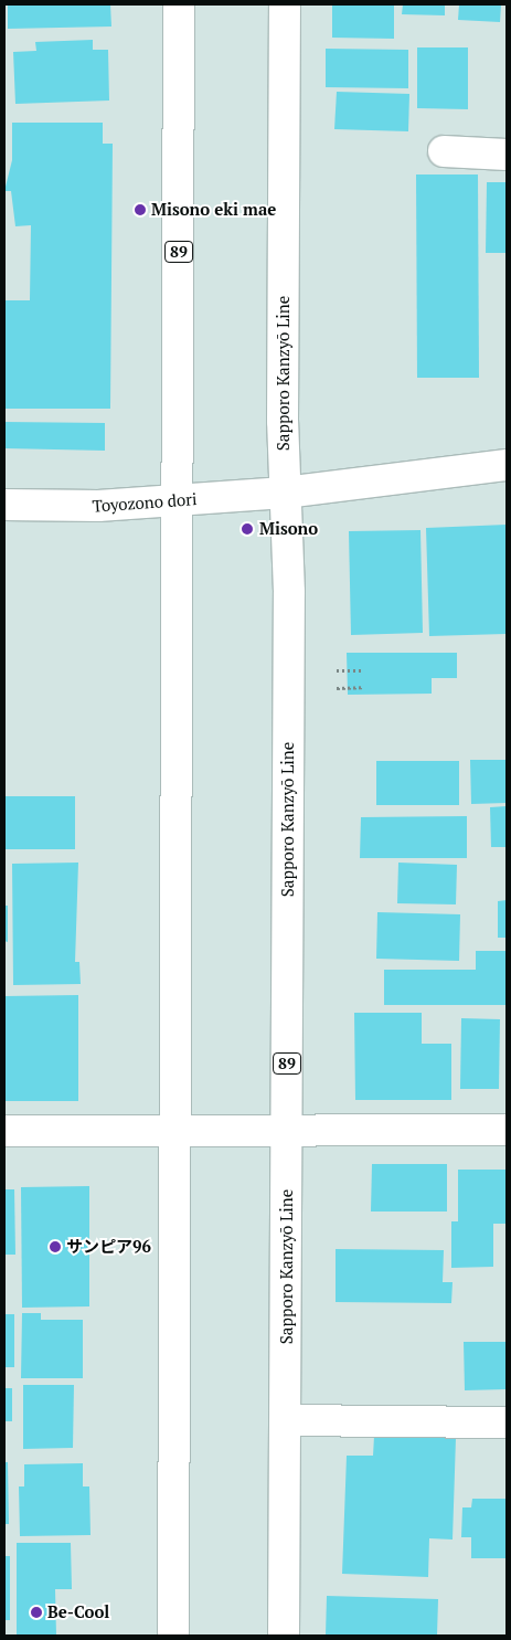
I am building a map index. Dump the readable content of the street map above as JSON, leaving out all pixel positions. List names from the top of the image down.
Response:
{
  "streets": {
    "main road": ["89", "Sapporo Kanzyō Line", "Toyozono dori"]
  },
  "crossings": [
    ["89", "Toyozono dori"],
    ["Sapporo Kanzyō Line", "Toyozono dori"]
  ],
  "places": [
    "Misono eki mae",
    "Misono",
    "サンピア96",
    "Be-Cool"
  ]
}
